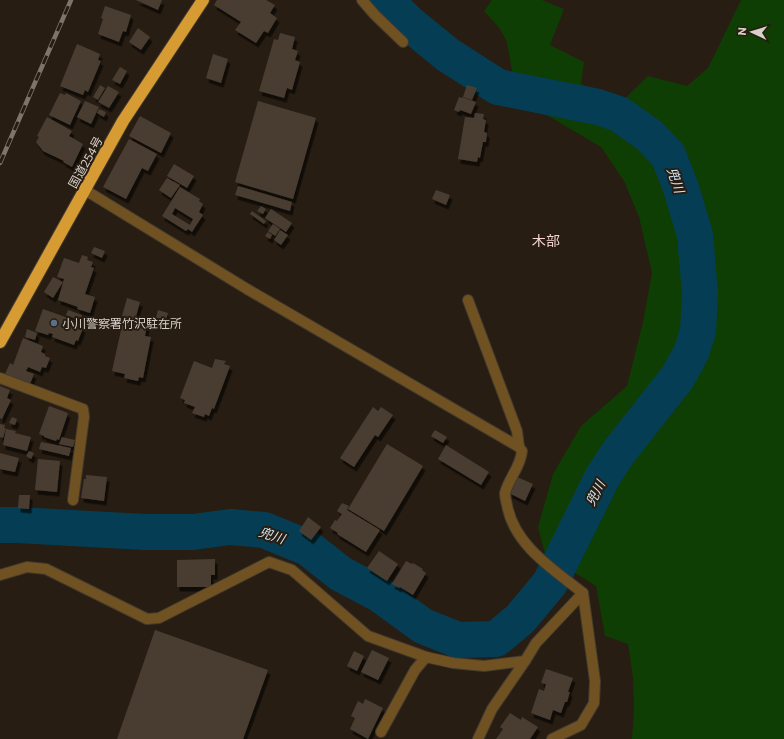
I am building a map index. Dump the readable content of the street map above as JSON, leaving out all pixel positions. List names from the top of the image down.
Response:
{
  "streets": {
    "highway": ["国道254号"]
  },
  "districts": ["木部"],
  "water": ["兜川"],
  "places": ["小川警察署竹沢駐在所"],
  "north": "left"
}
